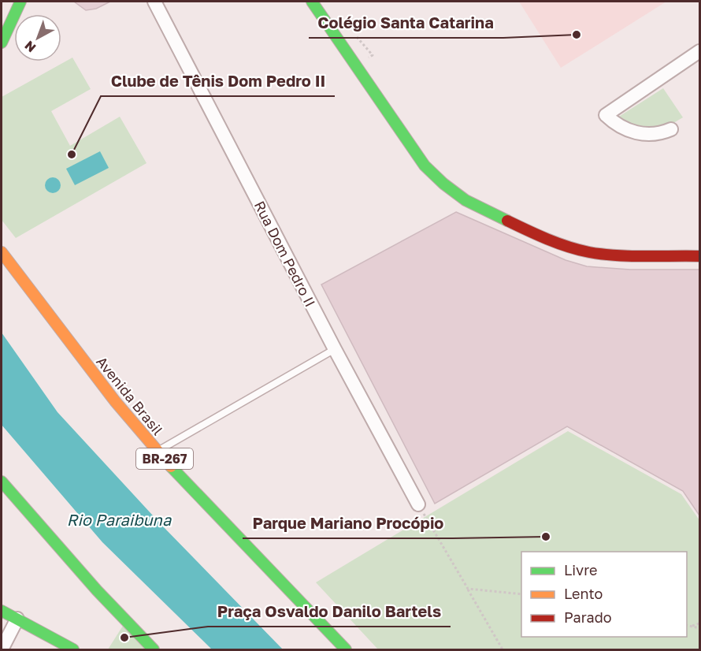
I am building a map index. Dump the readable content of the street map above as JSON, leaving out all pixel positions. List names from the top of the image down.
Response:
{
  "streets": {
    "main road": ["Avenida Brasil", "BR-267"],
    "street": ["Rua Dom Pedro II"]
  },
  "water": ["Rio Paraibuna"],
  "places": [
    "Colégio Santa Catarina",
    "Clube de Tênis Dom Pedro II",
    "Parque Mariano Procópio",
    "Praça Osvaldo Danilo Bartels"
  ],
  "legend": ["Livre", "Lento", "Parado"],
  "north": "bottom left"
}
